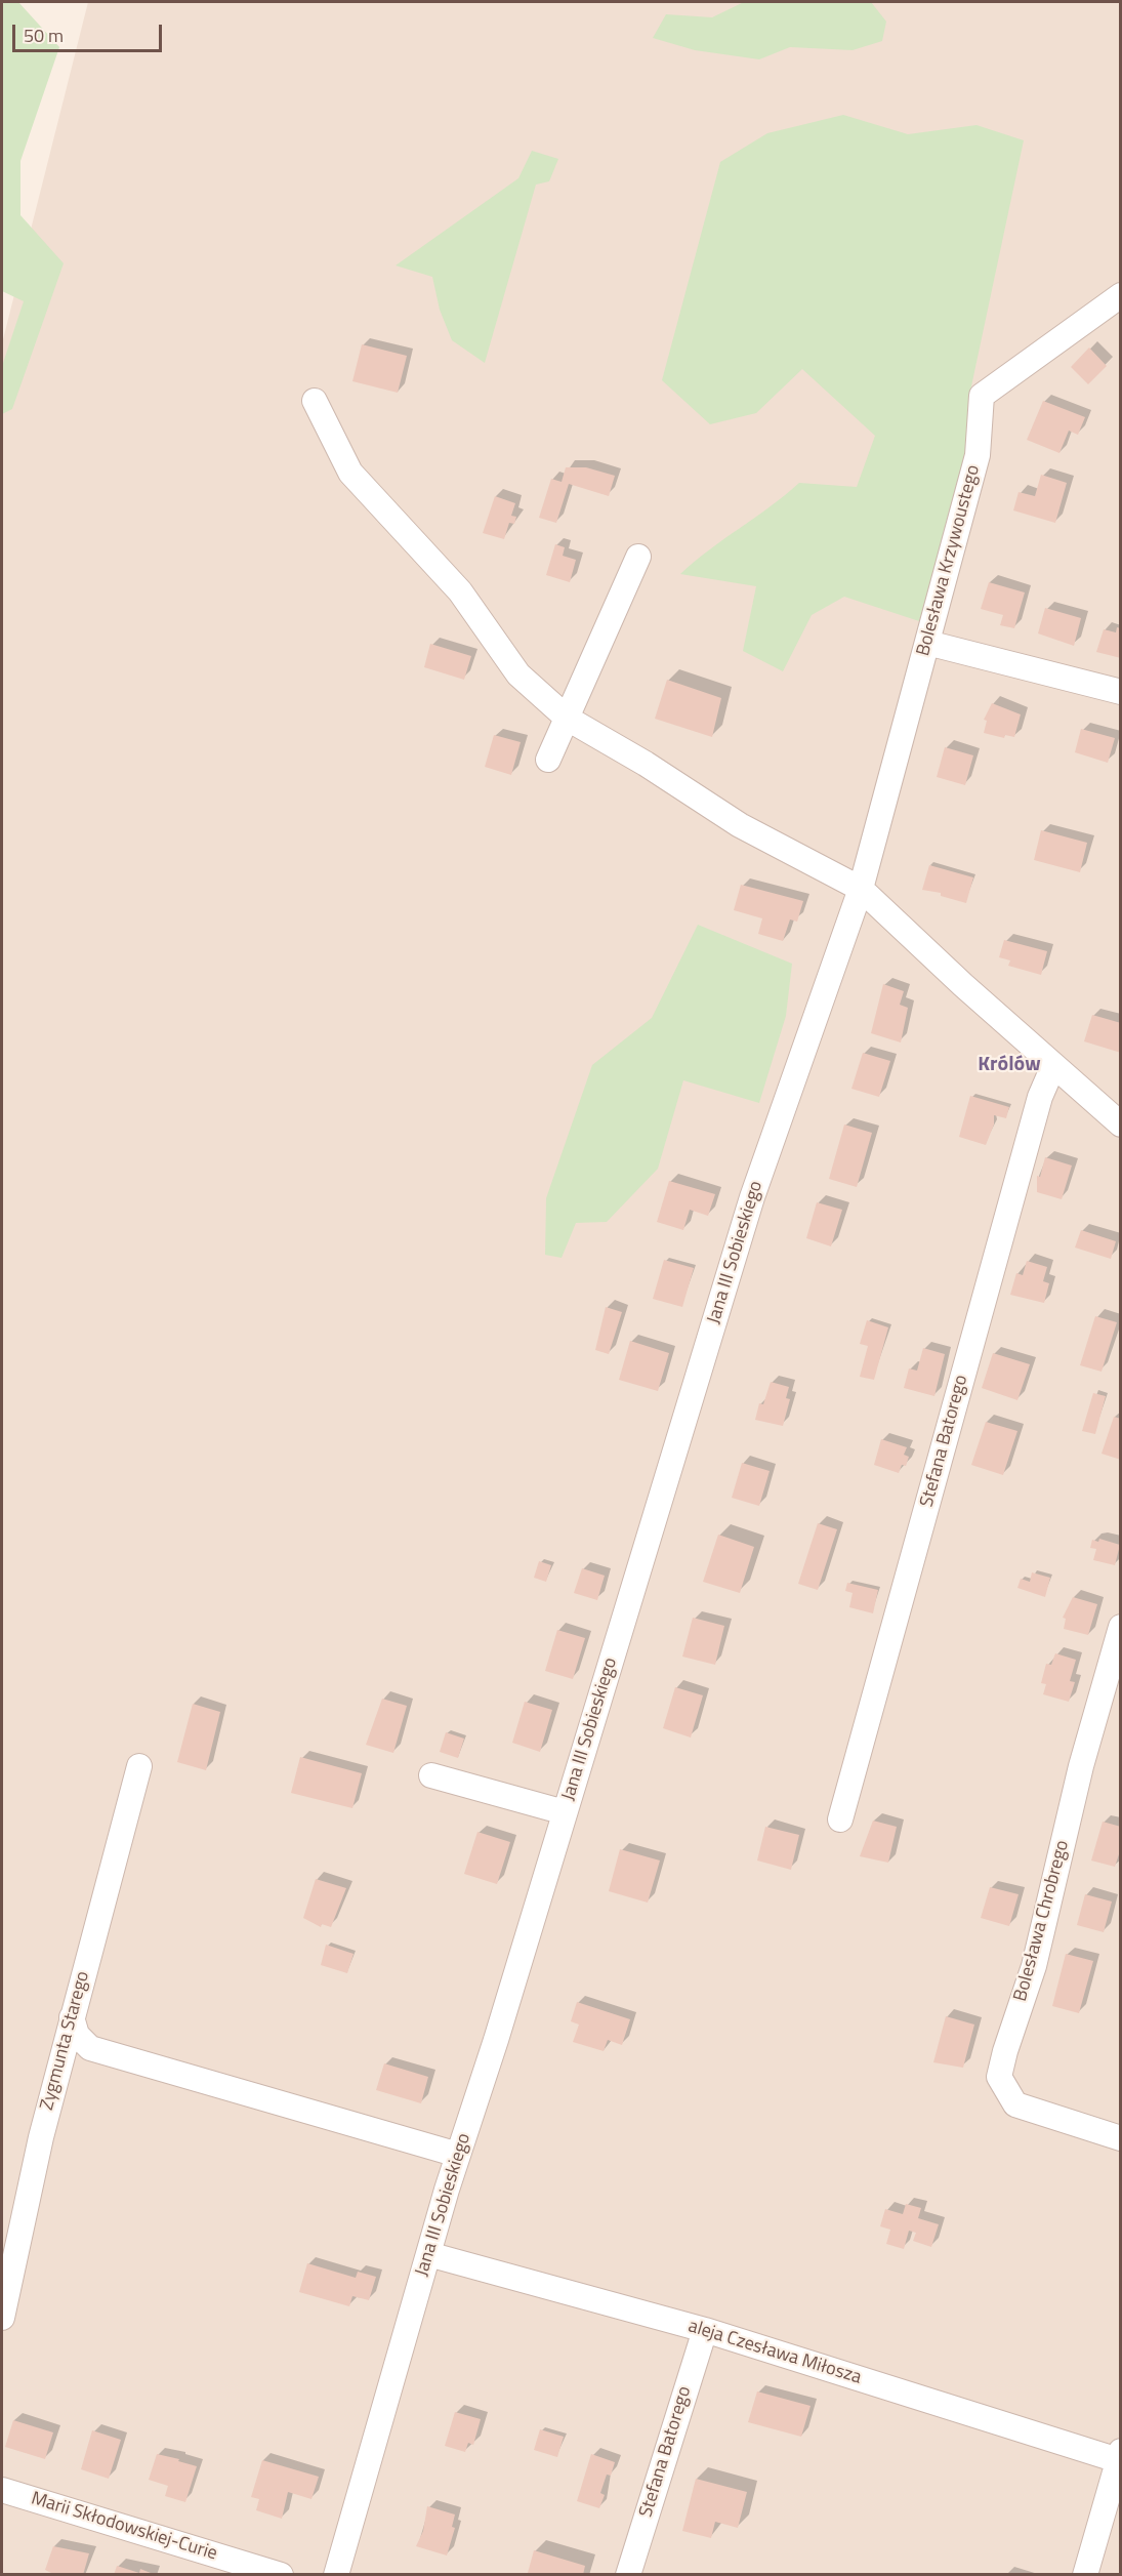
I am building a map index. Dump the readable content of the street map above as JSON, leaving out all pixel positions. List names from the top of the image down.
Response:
{
  "streets": {
    "street": [
      "Bolesława Krzywoustego",
      "Jana III Sobieskiego",
      "Stefana Batorego",
      "Bolesława Chrobrego",
      "Zygmunta Starego",
      "aleja Czesława Miłosza",
      "Marii Skłodowskiej-Curie"
    ]
  },
  "crossings": [
    ["Bolesława Krzywoustego", "Jana III Sobieskiego"],
    ["Jana III Sobieskiego", "aleja Czesława Miłosza"],
    ["Stefana Batorego", "aleja Czesława Miłosza"]
  ],
  "districts": ["Królów"],
  "scale_bar": "50 m"
}
